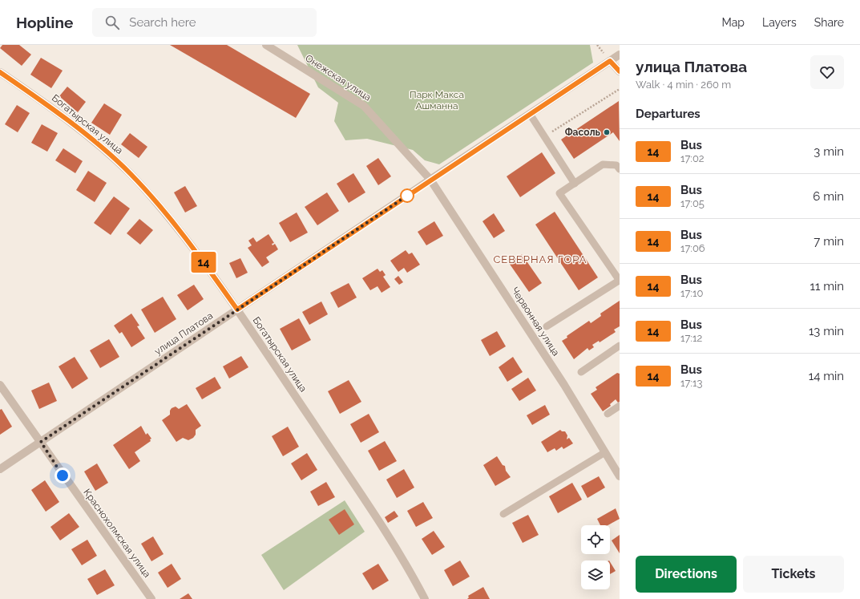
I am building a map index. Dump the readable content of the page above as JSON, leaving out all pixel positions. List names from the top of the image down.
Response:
{
  "streets": {
    "street": [
      "Онежская улица",
      "Богатырская улица",
      "Червонная улица",
      "улица Платова",
      "Краснохолмская улица"
    ]
  },
  "crossings": [
    ["Онежская улица", "Червонная улица"],
    ["Онежская улица", "улица Платова"],
    ["Богатырская улица", "улица Платова"],
    ["Червонная улица", "улица Платова"],
    ["улица Платова", "Краснохолмская улица"]
  ],
  "districts": ["СЕВЕРНАЯ ГОРА"],
  "parks": ["Парк Макса Ашманна"],
  "places": ["Фасоль"],
  "lines": ["bus line 14"],
  "page": {
    "header": "Hopline",
    "search": "Search here",
    "nav": ["Map", "Layers", "Share"],
    "on_map": "14",
    "heading": [
      ["улица Платова", "Walk · 4 min · 260 m"],
      "Departures"
    ],
    "list": [
      {
        "mark": "14",
        "name": "Bus",
        "note": "17:02",
        "value": "3 min"
      },
      {
        "mark": "14",
        "name": "Bus",
        "note": "17:05",
        "value": "6 min"
      },
      {
        "mark": "14",
        "name": "Bus",
        "note": "17:06",
        "value": "7 min"
      },
      {
        "mark": "14",
        "name": "Bus",
        "note": "17:10",
        "value": "11 min"
      },
      {
        "mark": "14",
        "name": "Bus",
        "note": "17:12",
        "value": "13 min"
      },
      {
        "mark": "14",
        "name": "Bus",
        "note": "17:13",
        "value": "14 min"
      }
    ],
    "buttons": ["Directions", "Tickets"]
  }
}
